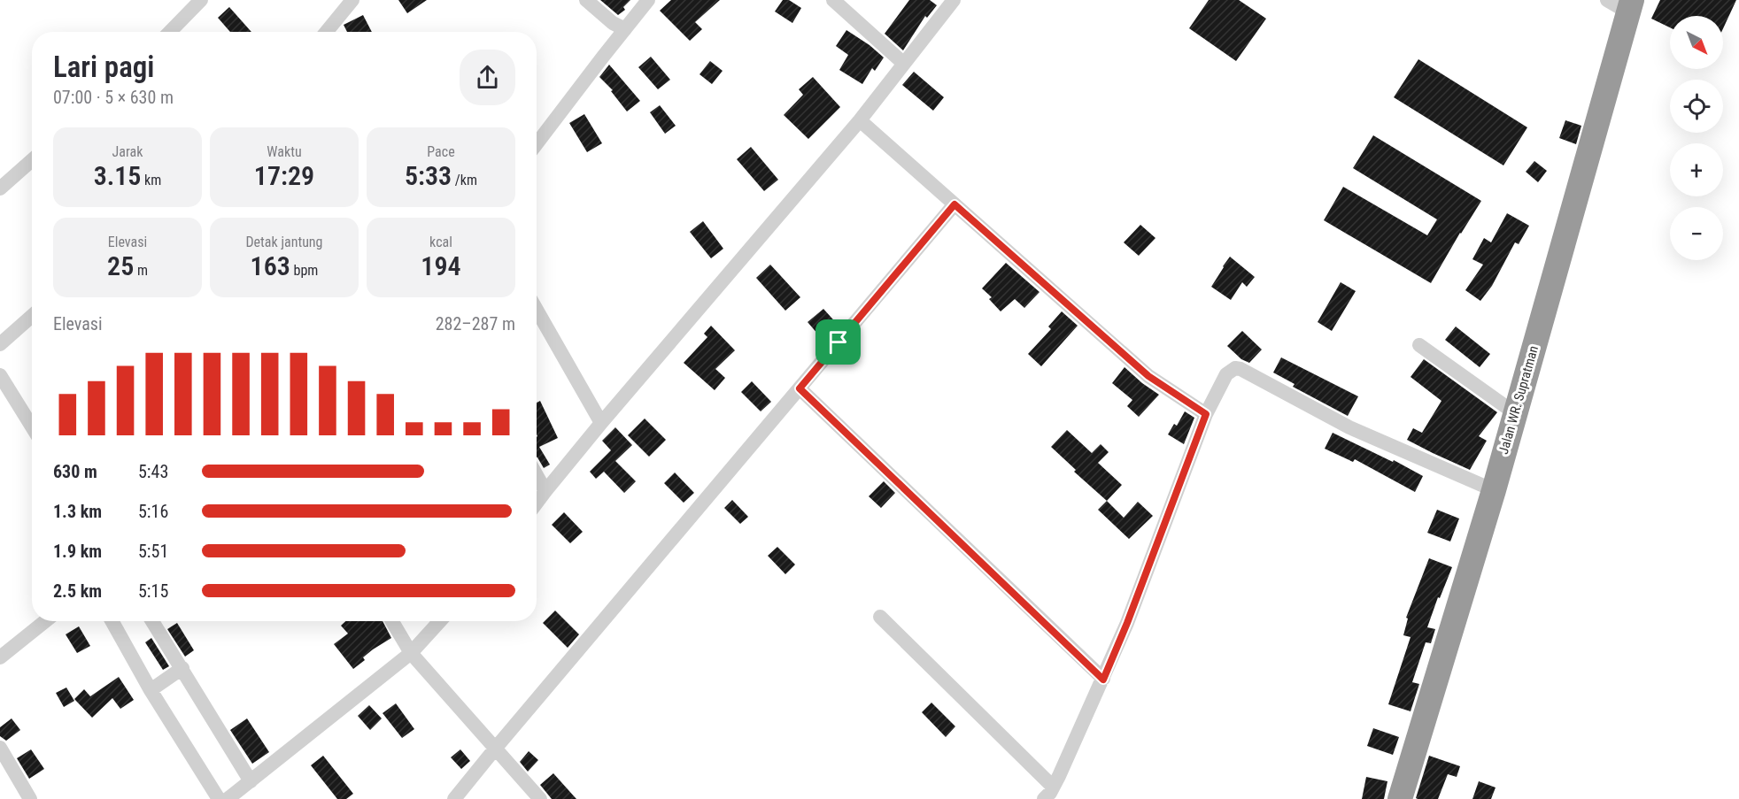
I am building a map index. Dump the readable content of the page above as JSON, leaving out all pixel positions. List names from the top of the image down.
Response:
{
  "streets": {
    "highway": ["Jalan WR. Supratman"]
  },
  "north": "bottom right",
  "page": {
    "map_buttons": ["+", "−"],
    "heading": ["Lari pagi", "07:00 · 5 × 630 m"],
    "stats": [
      ["Jarak", "3.15 km"],
      ["Waktu", "17:29"],
      ["Pace", "5:33 /km"],
      ["Elevasi", "25 m"],
      ["Detak jantung", "163 bpm"],
      ["kcal", "194"]
    ],
    "chart": ["Elevasi", "282–287 m"],
    "list": [
      {
        "name": "630 m",
        "note": "5:43"
      },
      {
        "name": "1.3 km",
        "note": "5:16"
      },
      {
        "name": "1.9 km",
        "note": "5:51"
      },
      {
        "name": "2.5 km",
        "note": "5:15"
      }
    ]
  }
}
